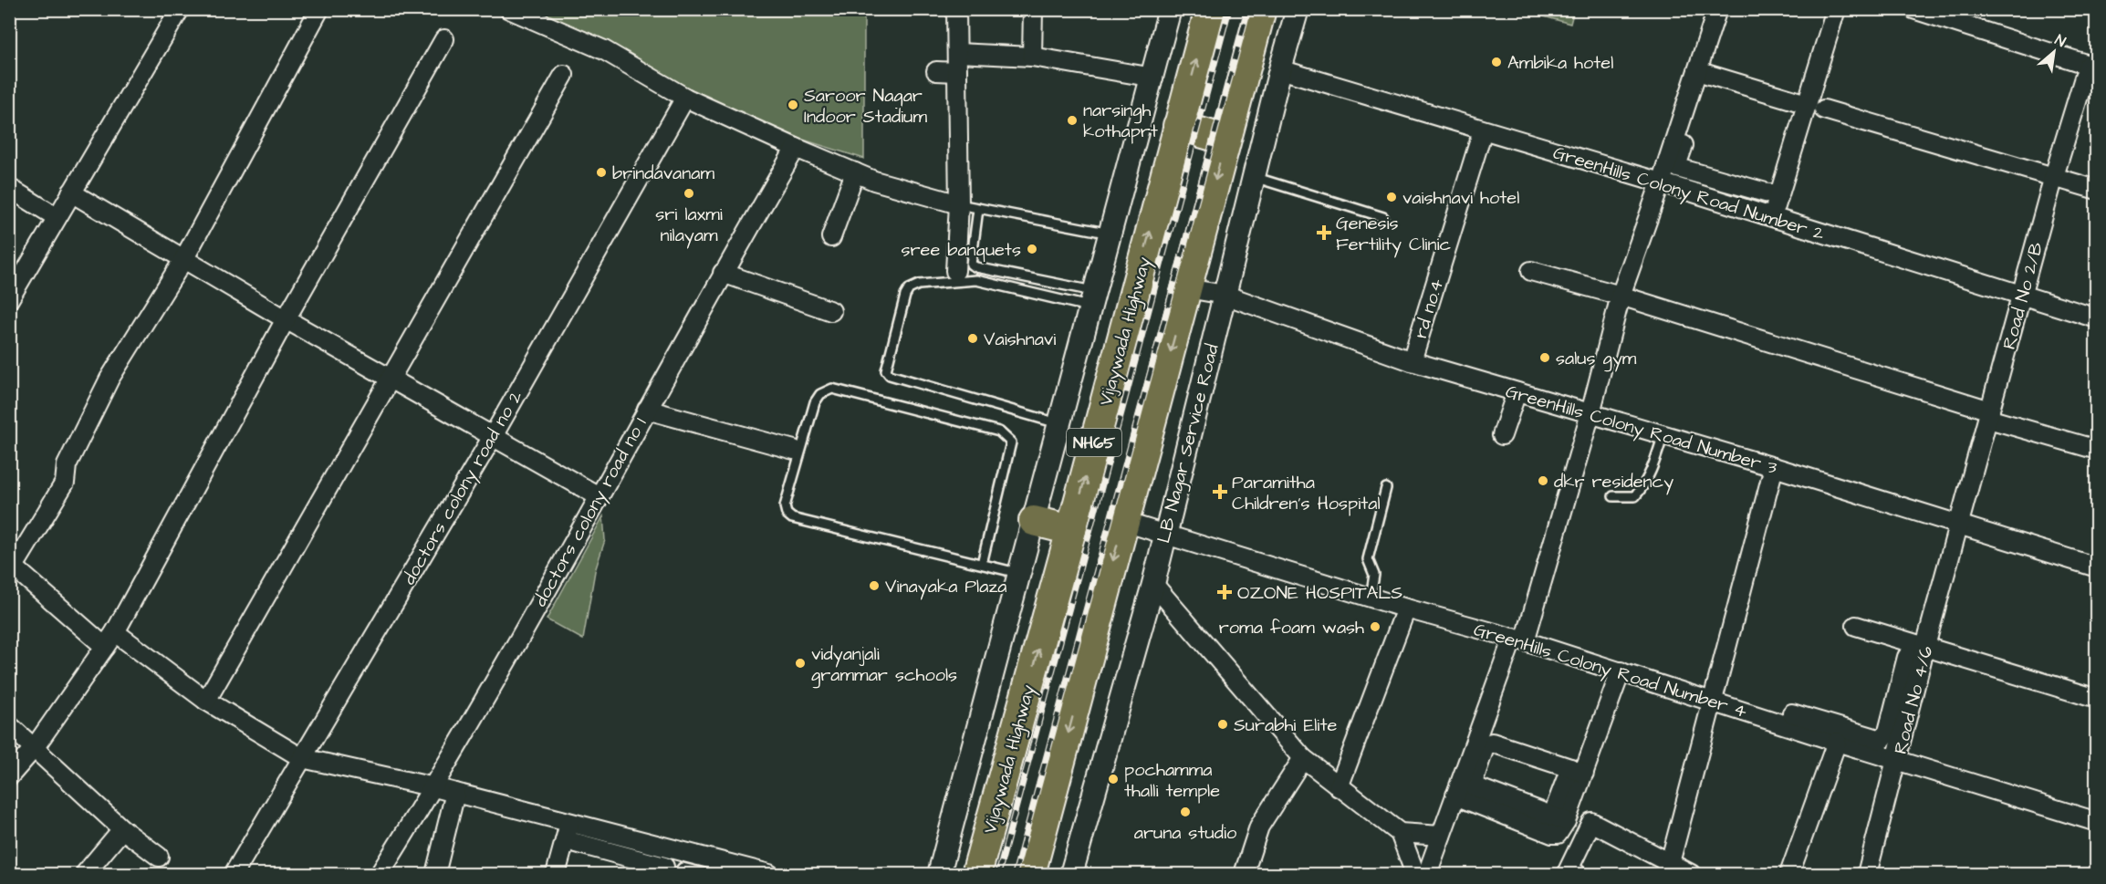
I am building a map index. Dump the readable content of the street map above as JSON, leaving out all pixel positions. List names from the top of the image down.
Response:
{
  "streets": {
    "highway": ["Vijaywada Highway", "NH65"],
    "street": [
      "GreenHills Colony Road Number 2",
      "Road No 2/B",
      "rd no.4",
      "GreenHills Colony Road Number 3",
      "LB Nagar Service Road",
      "doctors colony road no 2",
      "doctors colony road no 1",
      "GreenHills Colony Road Number 4",
      "Road No 4/6"
    ]
  },
  "crossings": [
    ["GreenHills Colony Road Number 2", "Road No 2/B"],
    ["GreenHills Colony Road Number 2", "rd no.4"],
    ["GreenHills Colony Road Number 2", "LB Nagar Service Road"],
    ["Road No 2/B", "GreenHills Colony Road Number 3"],
    ["Road No 2/B", "Road No 4/6"],
    ["rd no.4", "GreenHills Colony Road Number 3"],
    ["GreenHills Colony Road Number 3", "NH65"],
    ["GreenHills Colony Road Number 3", "LB Nagar Service Road"],
    ["GreenHills Colony Road Number 3", "Road No 4/6"],
    ["NH65", "GreenHills Colony Road Number 4"],
    ["LB Nagar Service Road", "GreenHills Colony Road Number 4"],
    ["GreenHills Colony Road Number 4", "Road No 4/6"]
  ],
  "places": {
    "other": [
      "Ambika hotel",
      "Saroor Nagar Indoor Stadium",
      "narsingh kothaprt",
      "brindavanam",
      "sri laxmi nilayam",
      "vaishnavi hotel",
      "sree banquets",
      "Vaishnavi",
      "salus gym",
      "dkr residency",
      "Vinayaka Plaza",
      "roma foam wash",
      "vidyanjali grammar schools",
      "Surabhi Elite",
      "pochamma thalli temple",
      "aruna studio"
    ],
    "health": ["Genesis Fertility Clinic", "Paramitha Children's Hospital", "OZONE HOSPITALS"]
  },
  "north": "top right"
}
